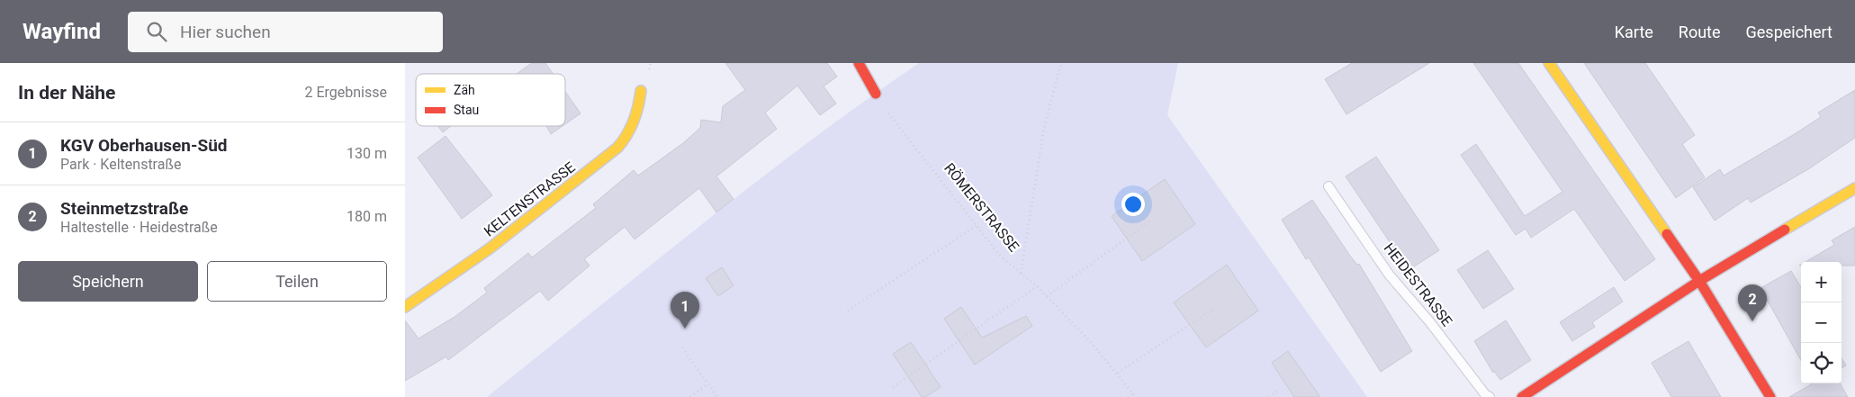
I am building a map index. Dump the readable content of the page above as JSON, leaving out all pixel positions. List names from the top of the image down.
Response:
{
  "streets": {
    "street": ["KELTENSTRASSE"],
    "lane": ["HEIDESTRASSE"],
    "path": ["RÖMERSTRASSE"]
  },
  "legend": ["Zäh", "Stau"],
  "page": {
    "header": "Wayfind",
    "search": "Hier suchen",
    "nav": ["Karte", "Route", "Gespeichert"],
    "heading": ["In der Nähe", "2 Ergebnisse"],
    "list": [
      {
        "mark": "1",
        "name": "KGV Oberhausen-Süd",
        "note": "Park · Keltenstraße",
        "value": "130 m"
      },
      {
        "mark": "2",
        "name": "Steinmetzstraße",
        "note": "Haltestelle · Heidestraße",
        "value": "180 m"
      }
    ],
    "buttons": ["Speichern", "Teilen"],
    "map_buttons": ["+", "−"],
    "pins": ["2", "1"]
  }
}
